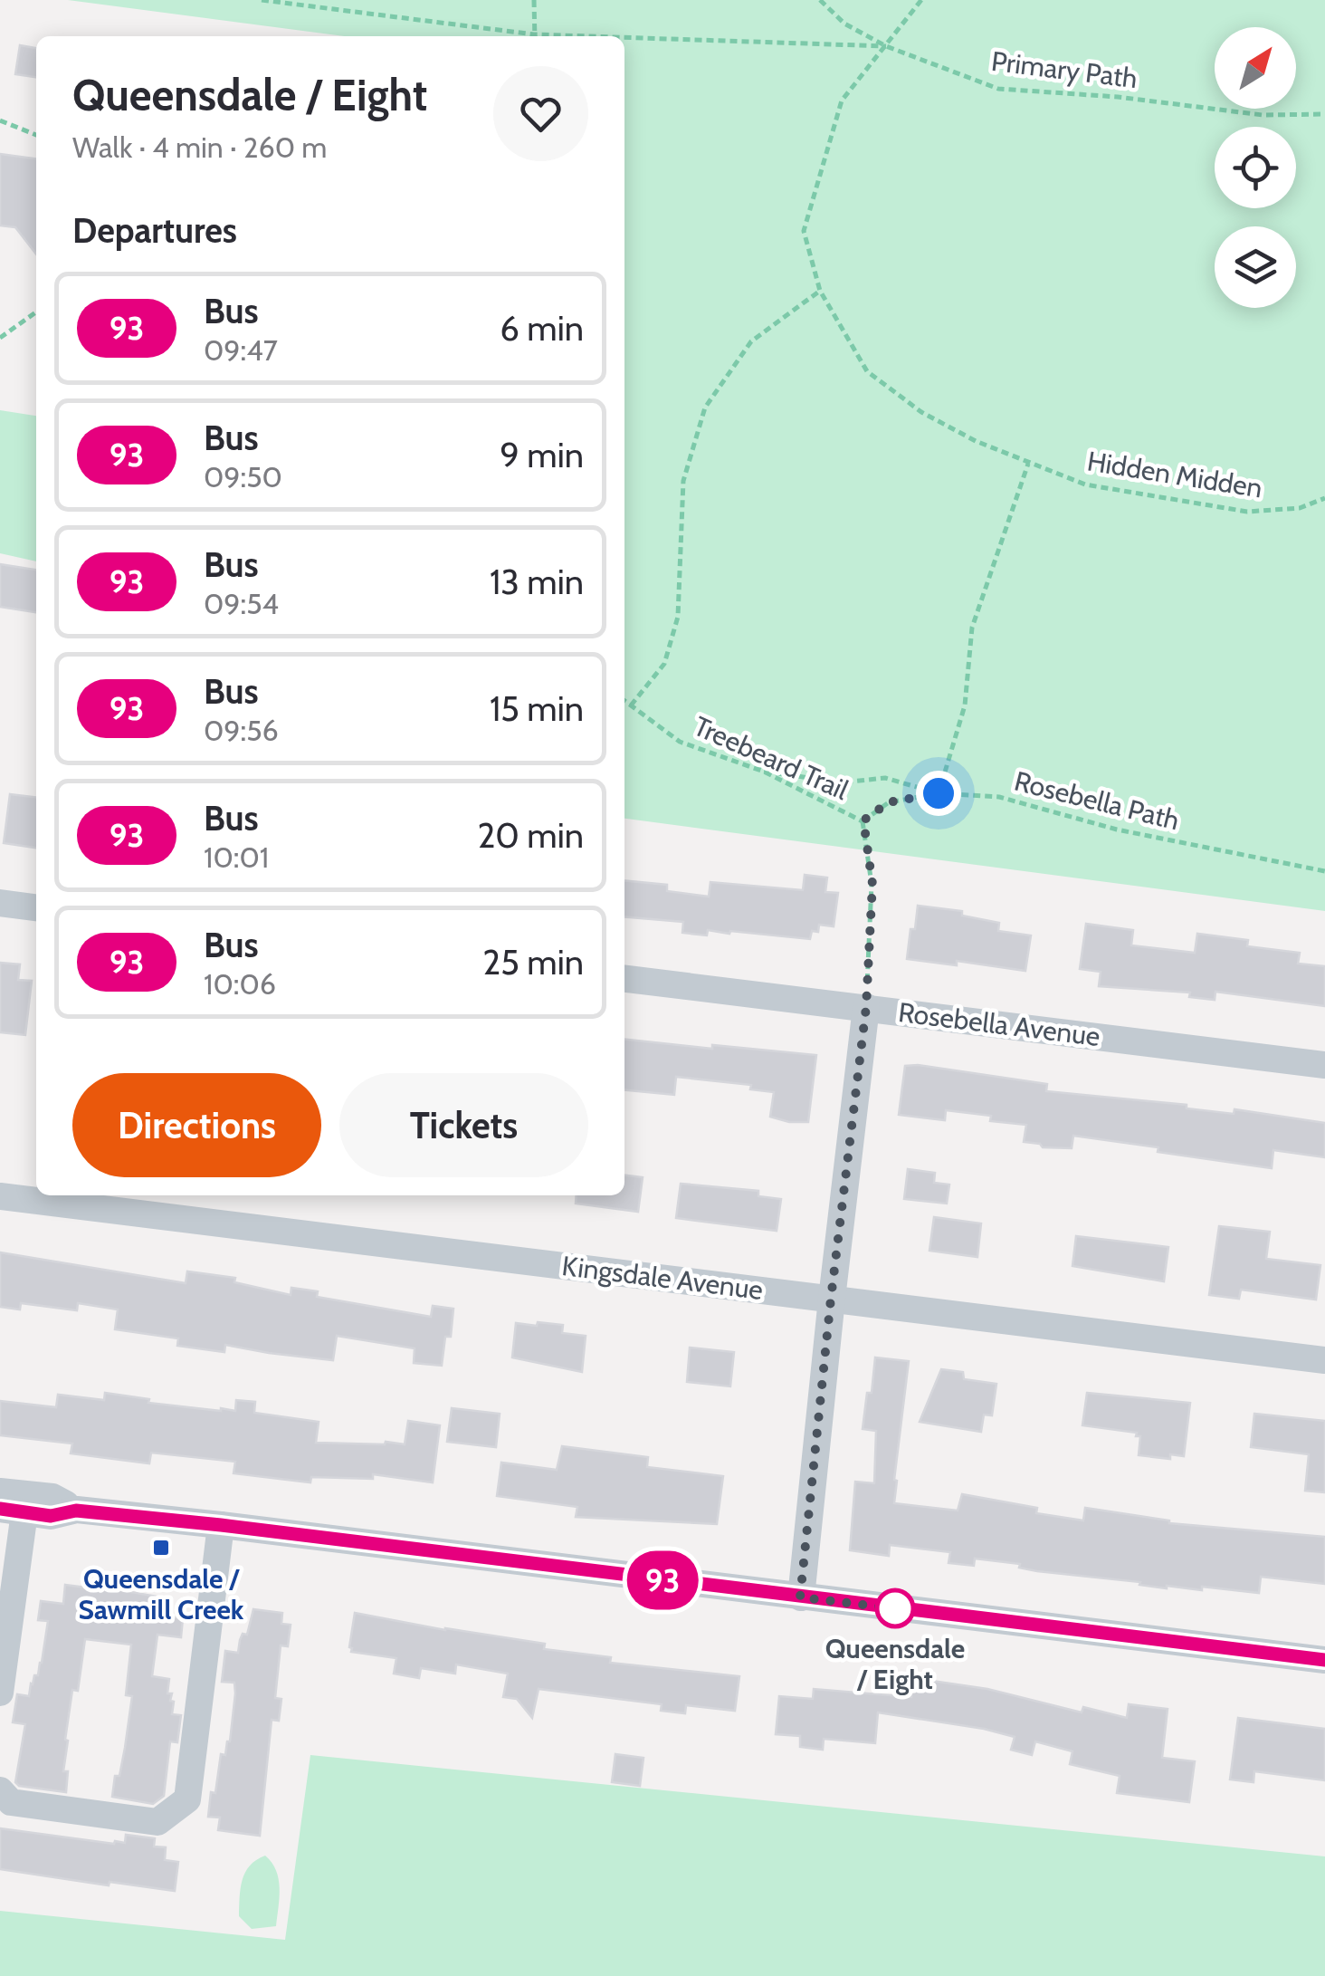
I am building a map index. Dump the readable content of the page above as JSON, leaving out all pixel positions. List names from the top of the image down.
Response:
{
  "streets": {
    "street": ["Rosebella Avenue", "Kingsdale Avenue"],
    "path": [
      "Primary Path",
      "Hidden Midden",
      "Treebeard Trail",
      "Rosebella Path"
    ]
  },
  "crossings": [
    ["Primary Path", "Hidden Midden"],
    ["Treebeard Trail", "Rosebella Path"]
  ],
  "places": {
    "transit": ["Queensdale / Sawmill Creek"],
    "other": ["Queensdale / Eight"]
  },
  "lines": ["bus line 93"],
  "north": "top right",
  "page": {
    "on_map": "93",
    "heading": [
      ["Queensdale / Eight", "Walk · 4 min · 260 m"],
      "Departures"
    ],
    "list": [
      {
        "mark": "93",
        "name": "Bus",
        "note": "09:47",
        "value": "6 min"
      },
      {
        "mark": "93",
        "name": "Bus",
        "note": "09:50",
        "value": "9 min"
      },
      {
        "mark": "93",
        "name": "Bus",
        "note": "09:54",
        "value": "13 min"
      },
      {
        "mark": "93",
        "name": "Bus",
        "note": "09:56",
        "value": "15 min"
      },
      {
        "mark": "93",
        "name": "Bus",
        "note": "10:01",
        "value": "20 min"
      },
      {
        "mark": "93",
        "name": "Bus",
        "note": "10:06",
        "value": "25 min"
      }
    ],
    "buttons": ["Directions", "Tickets"]
  }
}
